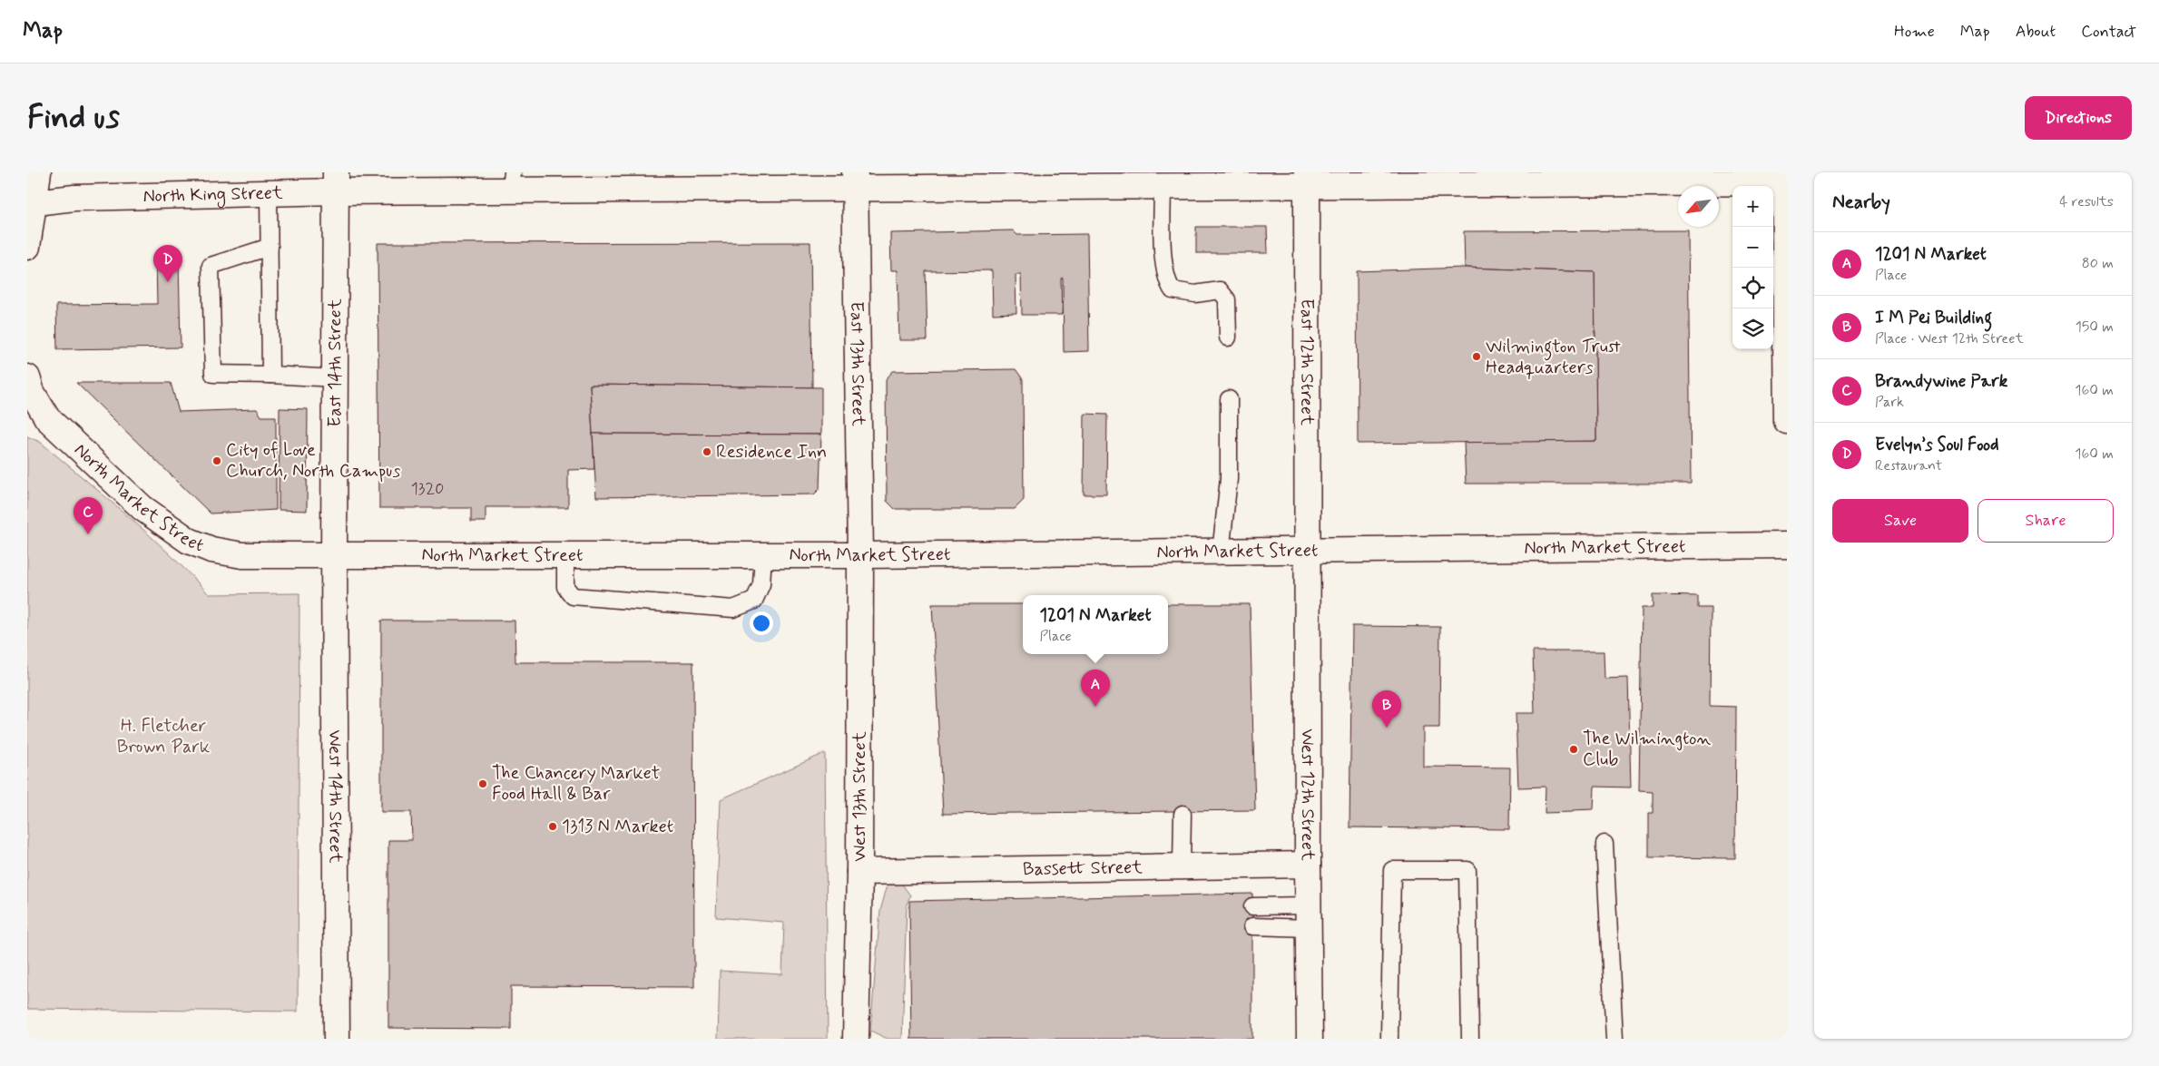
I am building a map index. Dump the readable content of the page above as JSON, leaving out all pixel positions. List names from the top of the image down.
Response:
{
  "streets": {
    "street": [
      "North King Street",
      "East 12th Street",
      "East 14th Street",
      "East 13th Street",
      "North Market Street",
      "West 12th Street",
      "West 14th Street",
      "West 13th Street",
      "Bassett Street"
    ]
  },
  "crossings": [
    ["North King Street", "East 12th Street"],
    ["North King Street", "East 14th Street"],
    ["North King Street", "East 13th Street"],
    ["East 12th Street", "North Market Street"],
    ["East 12th Street", "West 12th Street"],
    ["East 14th Street", "North Market Street"],
    ["East 14th Street", "West 14th Street"],
    ["East 13th Street", "North Market Street"],
    ["East 13th Street", "West 13th Street"],
    ["North Market Street", "West 12th Street"],
    ["North Market Street", "West 14th Street"],
    ["North Market Street", "West 13th Street"],
    ["West 12th Street", "Bassett Street"],
    ["West 13th Street", "Bassett Street"]
  ],
  "parks": ["H. Fletcher Brown Park"],
  "places": [
    "Wilmington Trust Headquarters",
    "Residence Inn",
    "City of Love Church, North Campus",
    "The Wilmington Club",
    "The Chancery Market Food Hall & Bar",
    "1313 N Market"
  ],
  "house_numbers": ["1320"],
  "north": "bottom left",
  "page": {
    "header": "Map",
    "nav": [
      "Home",
      "Map",
      "About",
      "Contact"
    ],
    "buttons": [
      "Directions",
      ["Save", "Share"]
    ],
    "title": "Find us",
    "heading": ["Nearby", "4 results"],
    "map_buttons": ["+", "−"],
    "list": [
      {
        "mark": "A",
        "name": "1201 N Market",
        "note": "Place",
        "value": "80 m"
      },
      {
        "mark": "B",
        "name": "I M Pei Building",
        "note": "Place · West 12th Street",
        "value": "150 m"
      },
      {
        "mark": "C",
        "name": "Brandywine Park",
        "note": "Park",
        "value": "160 m"
      },
      {
        "mark": "D",
        "name": "Evelyn’s Soul Food",
        "note": "Restaurant",
        "value": "160 m"
      }
    ],
    "pins": [
      "D",
      "C",
      "A",
      "B"
    ],
    "popup": ["1201 N Market", "Place"]
  }
}
